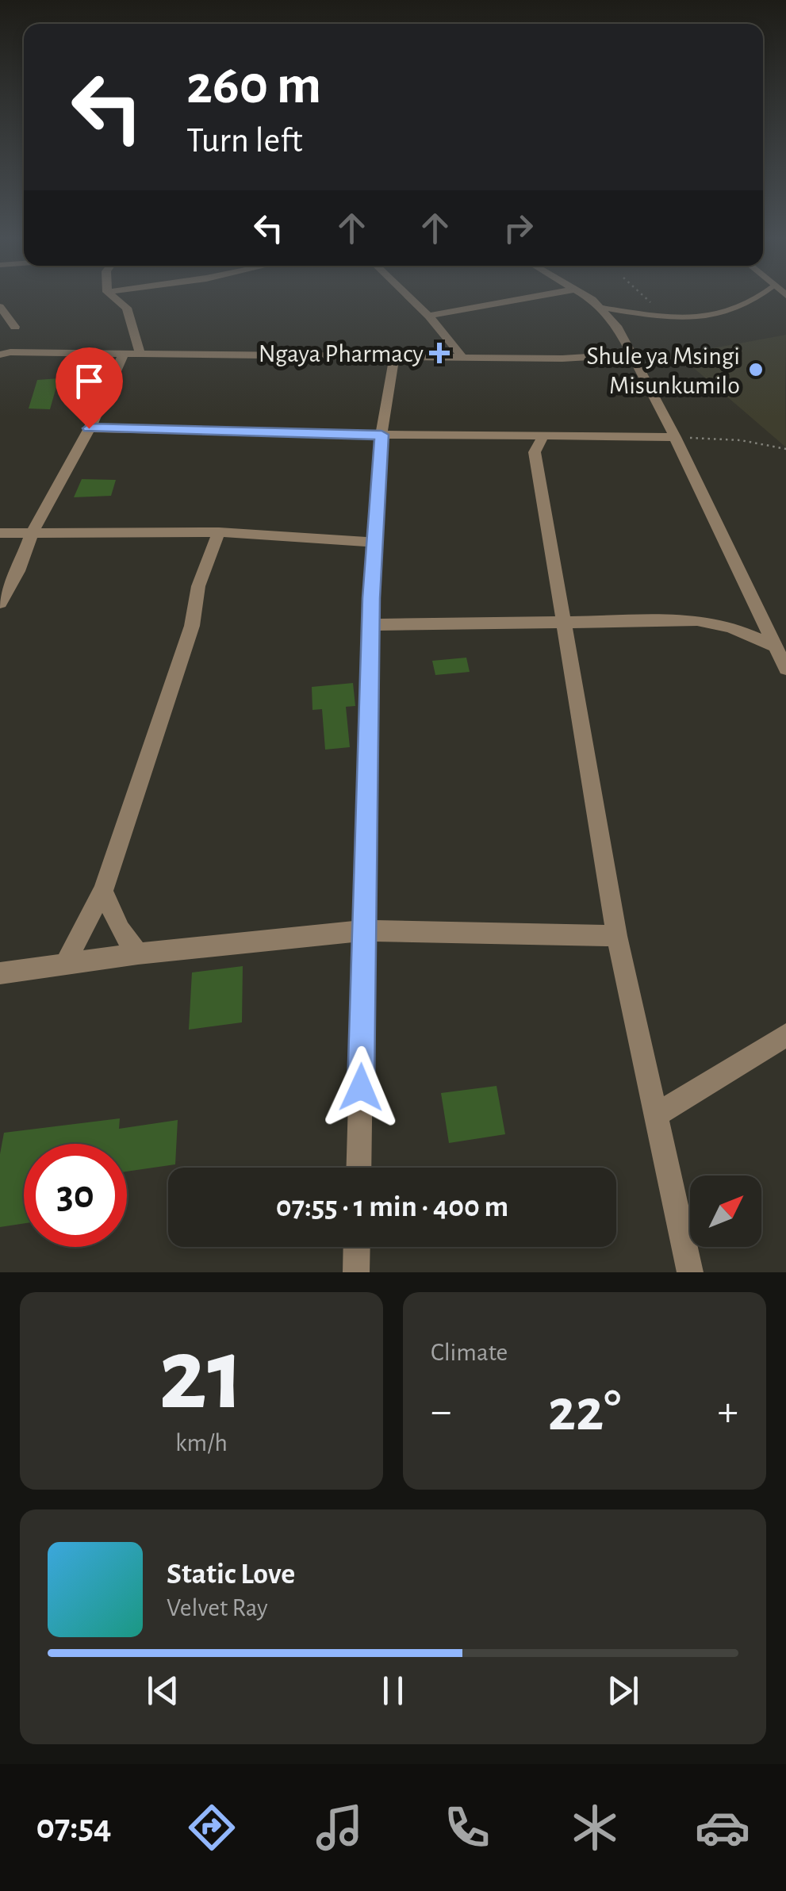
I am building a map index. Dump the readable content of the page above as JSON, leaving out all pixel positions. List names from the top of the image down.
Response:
{
  "places": {
    "health": ["Ngaya Pharmacy"],
    "other": ["Shule ya Msingi Misunkumilo"]
  },
  "north": "top right",
  "page": {
    "turn": ["260 m", "Turn left"],
    "limit": "30",
    "trip": "07:55 · 1 min · 400 m",
    "tile": [
      ["21", "km/h"],
      "Climate"
    ],
    "heat": ["−", "22°", "+"],
    "song": ["Static Love", "Velvet Ray"],
    "tabs": "07:54"
  }
}
